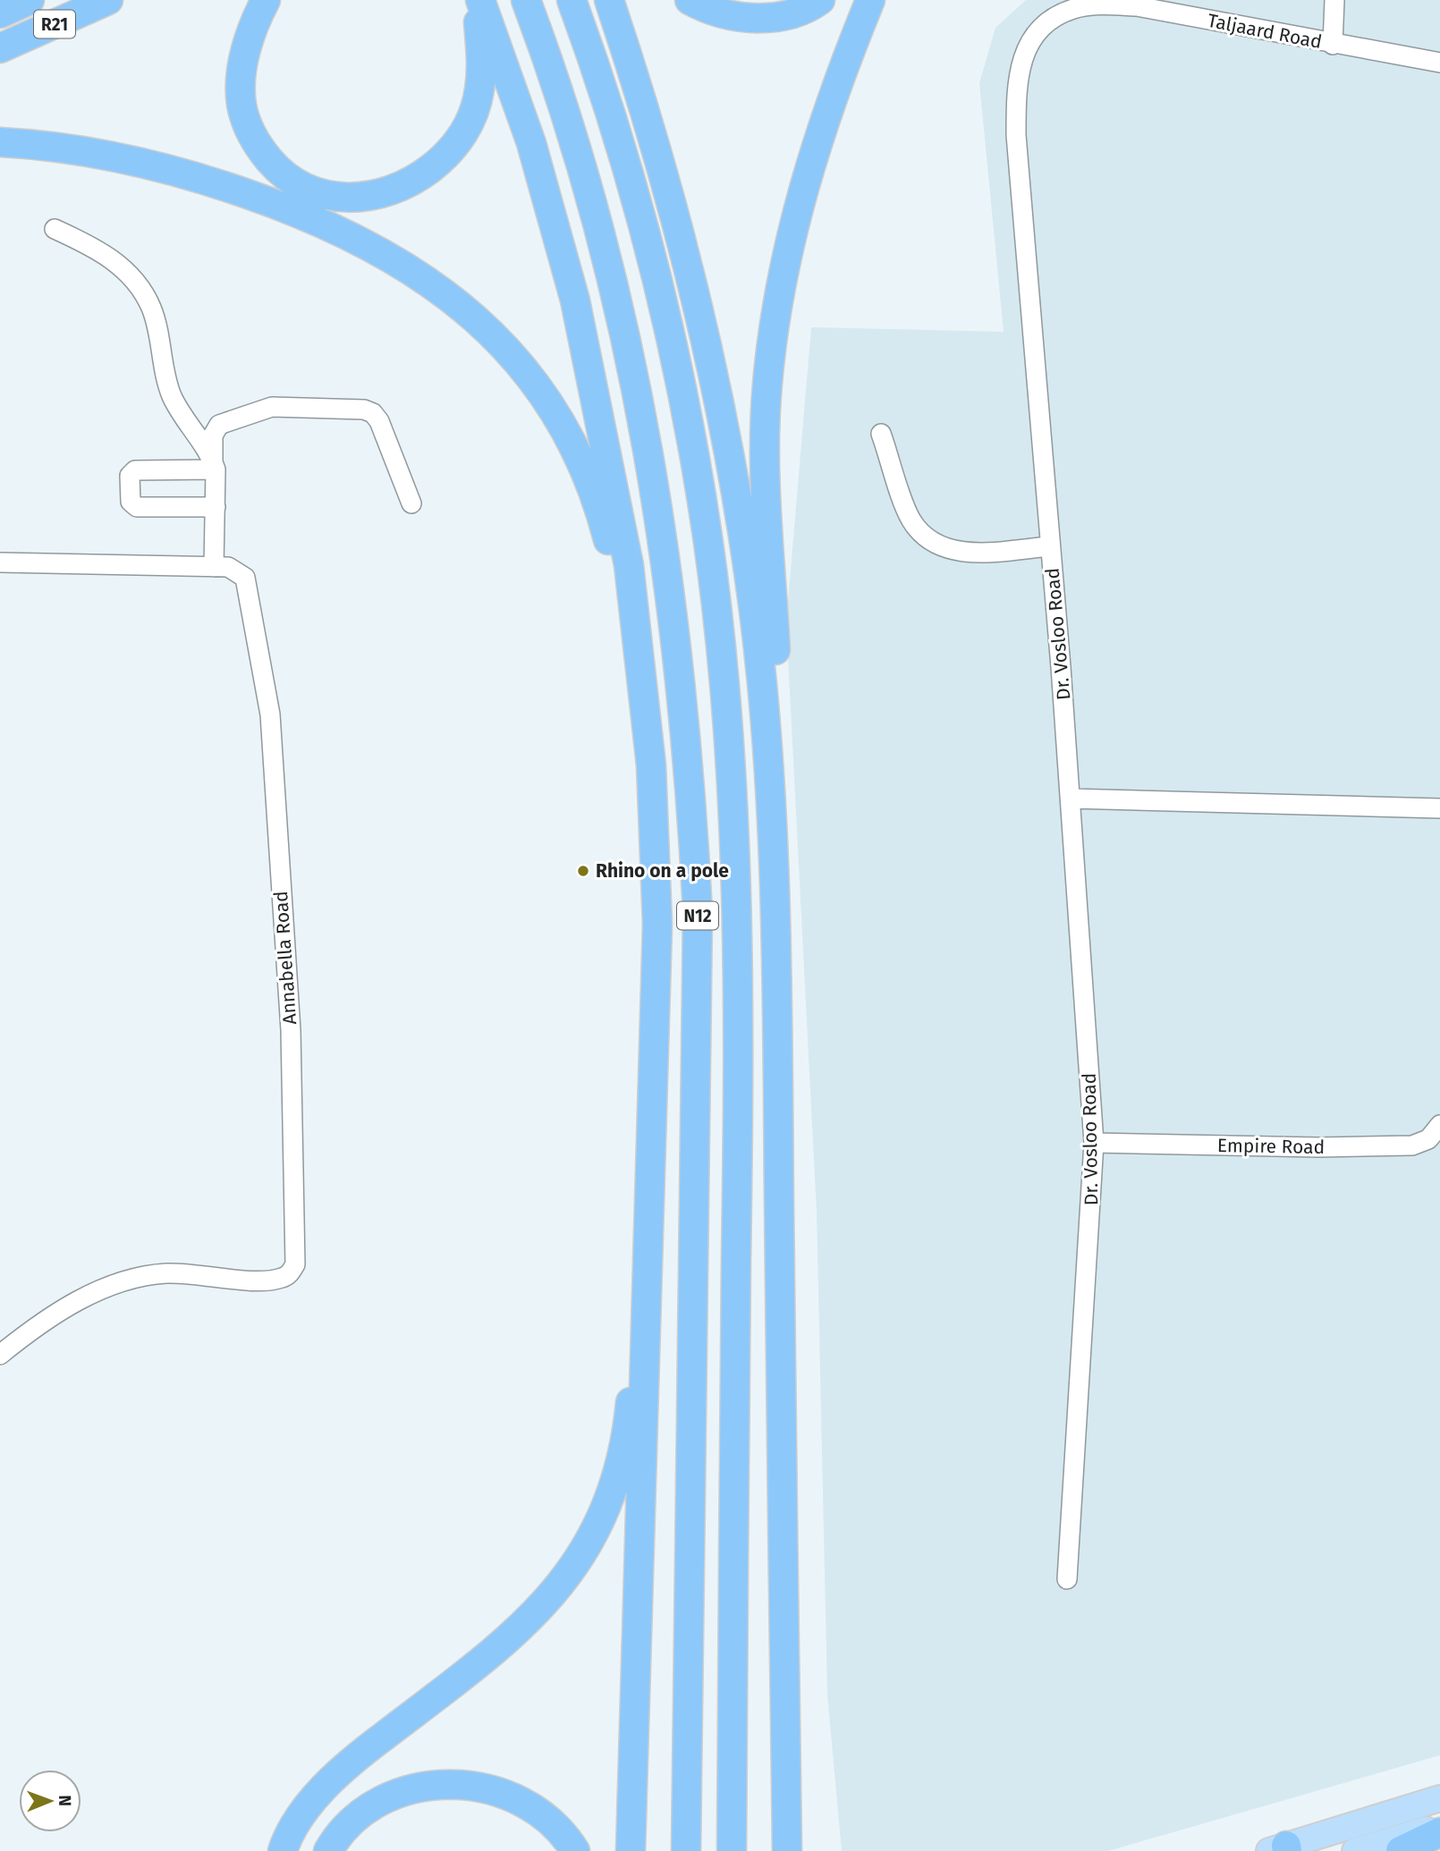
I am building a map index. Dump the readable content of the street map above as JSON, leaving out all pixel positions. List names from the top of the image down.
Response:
{
  "streets": {
    "highway": ["R21", "N12"],
    "street": [
      "Taljaard Road",
      "Dr. Vosloo Road",
      "Annabella Road",
      "Empire Road"
    ]
  },
  "crossings": [
    ["Taljaard Road", "Dr. Vosloo Road"],
    ["Dr. Vosloo Road", "Empire Road"]
  ],
  "places": ["Rhino on a pole"],
  "north": "right"
}
